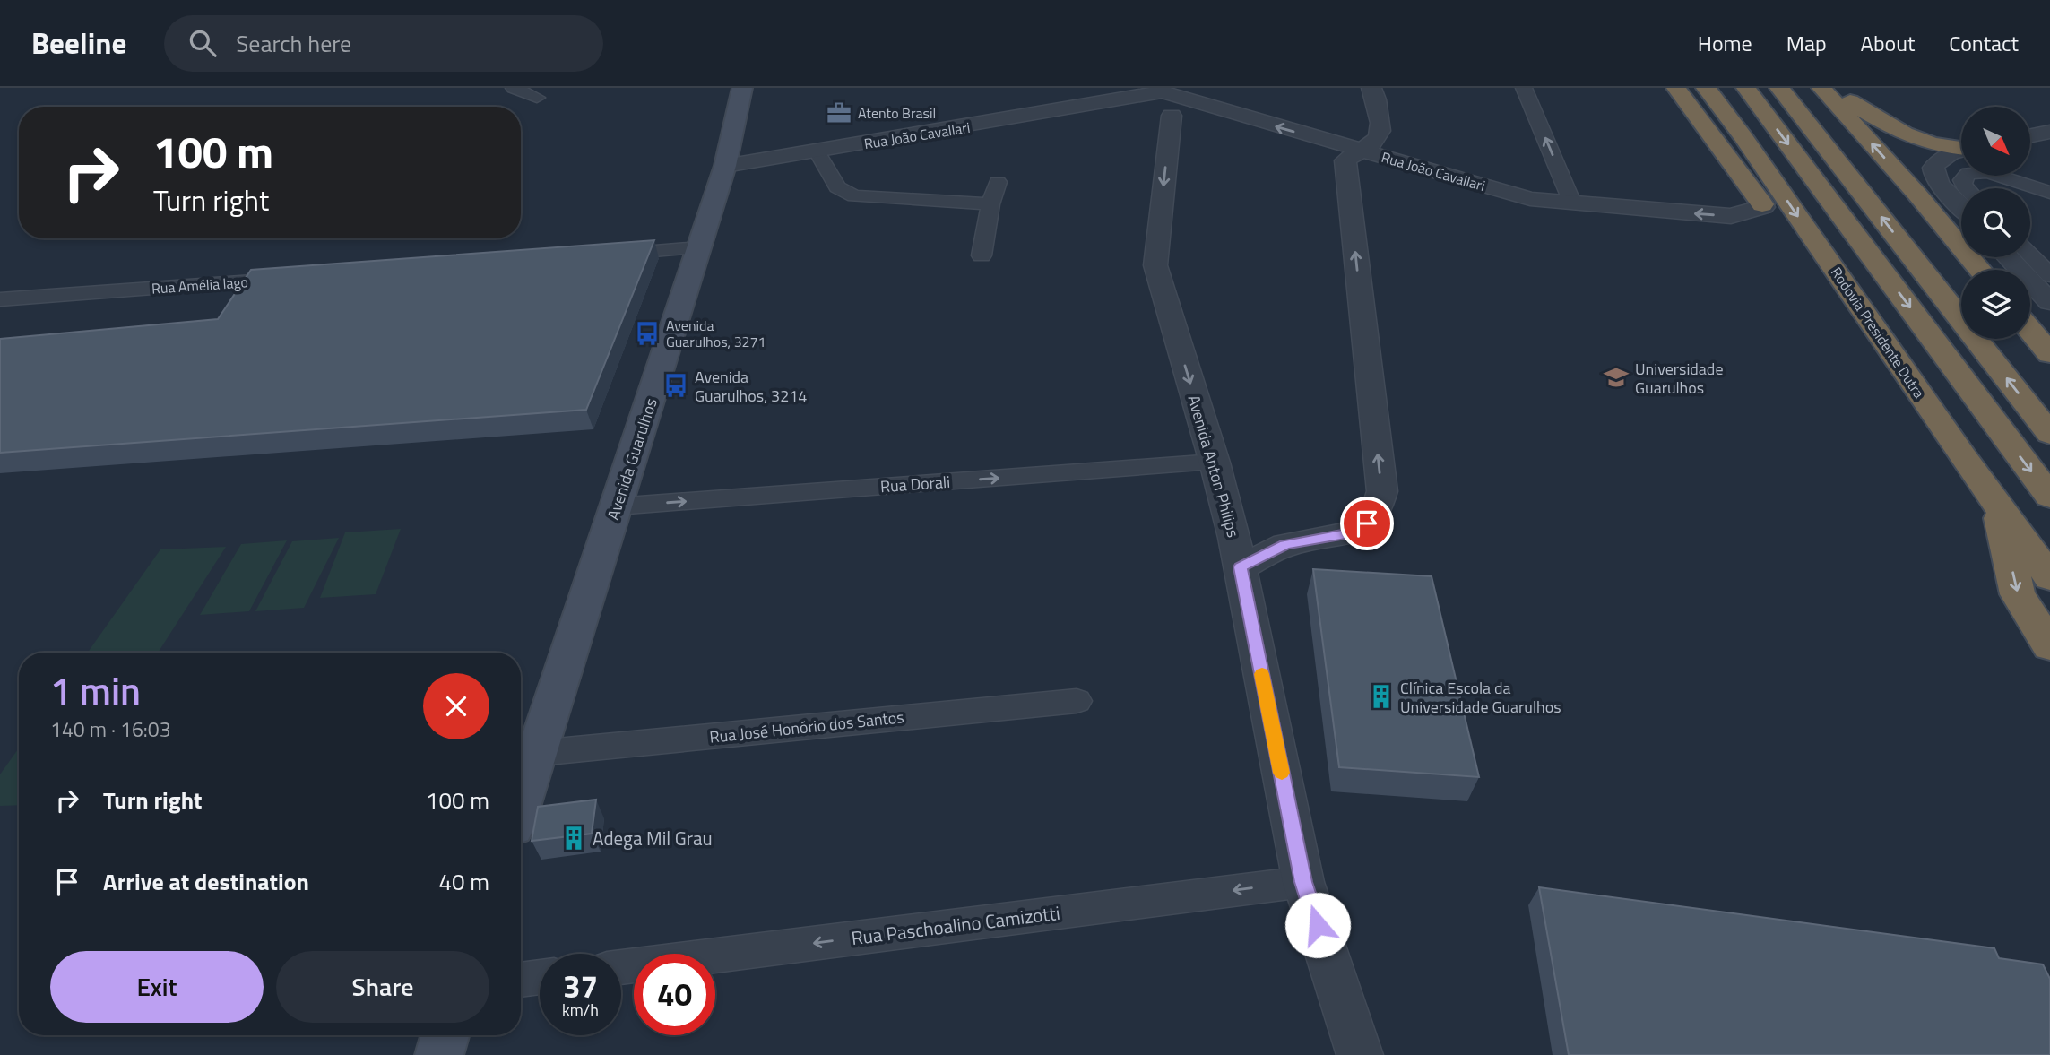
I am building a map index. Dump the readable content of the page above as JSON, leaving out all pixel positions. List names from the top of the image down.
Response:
{
  "streets": {
    "highway": ["Rodovia Presidente Dutra"],
    "main road": ["Avenida Guarulhos"],
    "street": [
      "Rua João Cavallari",
      "Rua Amélia lago",
      "Avenida Anton Philips",
      "Rua Dorali",
      "Rua José Honório dos Santos",
      "Rua Paschoalino Camizotti"
    ]
  },
  "crossings": [
    ["Rua João Cavallari", "Avenida Guarulhos"],
    ["Rua João Cavallari", "Avenida Anton Philips"],
    ["Avenida Guarulhos", "Rua Dorali"],
    ["Avenida Guarulhos", "Rua José Honório dos Santos"],
    ["Avenida Anton Philips", "Rua Dorali"],
    ["Avenida Anton Philips", "Rua Paschoalino Camizotti"]
  ],
  "one_way": [
    "Rua João Cavallari",
    "Avenida Anton Philips",
    "Rua Dorali",
    "Rua Paschoalino Camizotti"
  ],
  "places": {
    "office": ["Atento Brasil"],
    "bus stop": ["Avenida Guarulhos, 3271", "Avenida Guarulhos, 3214"],
    "school or university": ["Universidade Guarulhos"],
    "building": ["Clínica Escola da Universidade Guarulhos", "Adega Mil Grau"]
  },
  "north": "bottom right",
  "page": {
    "header": "Beeline",
    "search": "Search here",
    "nav": [
      "Home",
      "Map",
      "About",
      "Contact"
    ],
    "turn": ["100 m", "Turn right"],
    "heading": ["1 min", "140 m · 16:03"],
    "list": [
      {
        "name": "Turn right",
        "value": "100 m"
      },
      {
        "name": "Arrive at destination",
        "value": "40 m"
      }
    ],
    "buttons": ["Exit", "Share"],
    "speed": "37 km/h",
    "limit": "40"
  }
}
